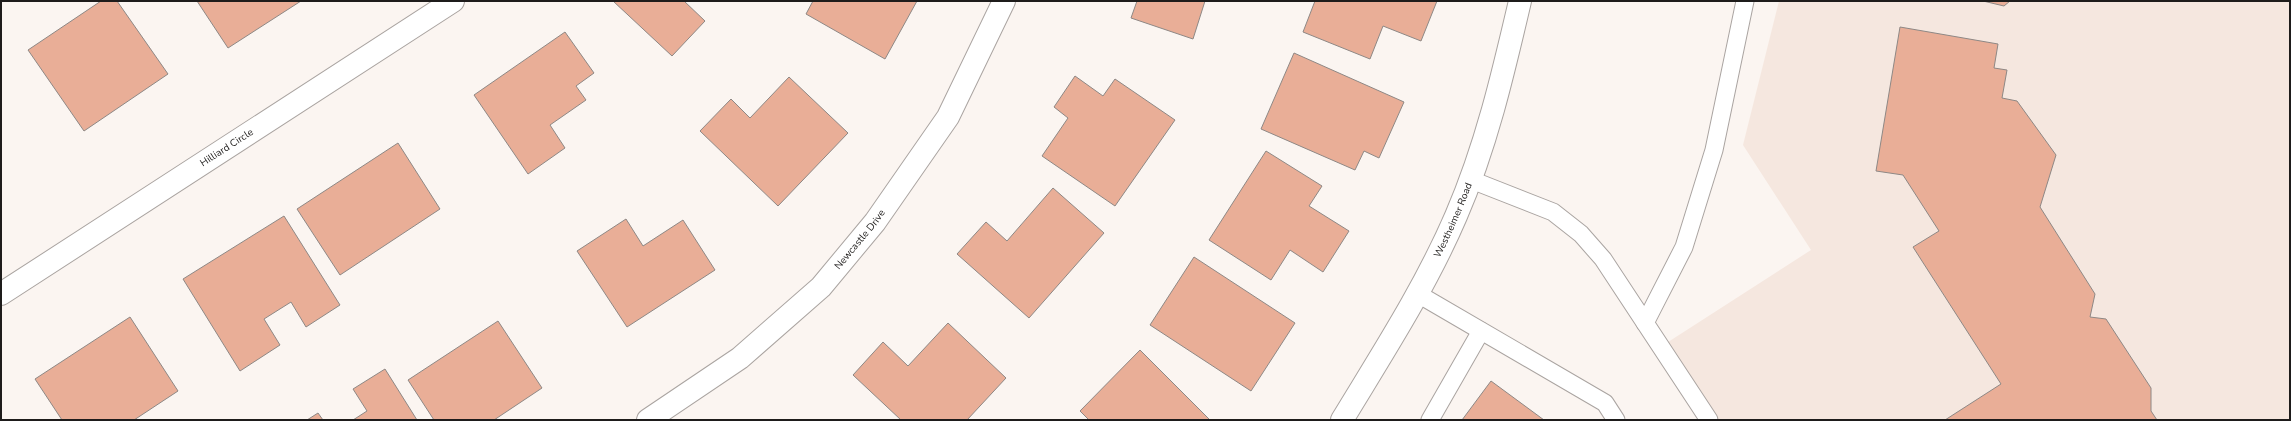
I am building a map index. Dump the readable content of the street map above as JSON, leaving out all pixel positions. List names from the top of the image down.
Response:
{
  "streets": {
    "street": ["Hilliard Circle", "Westheimer Road", "Newcastle Drive"]
  }
}
